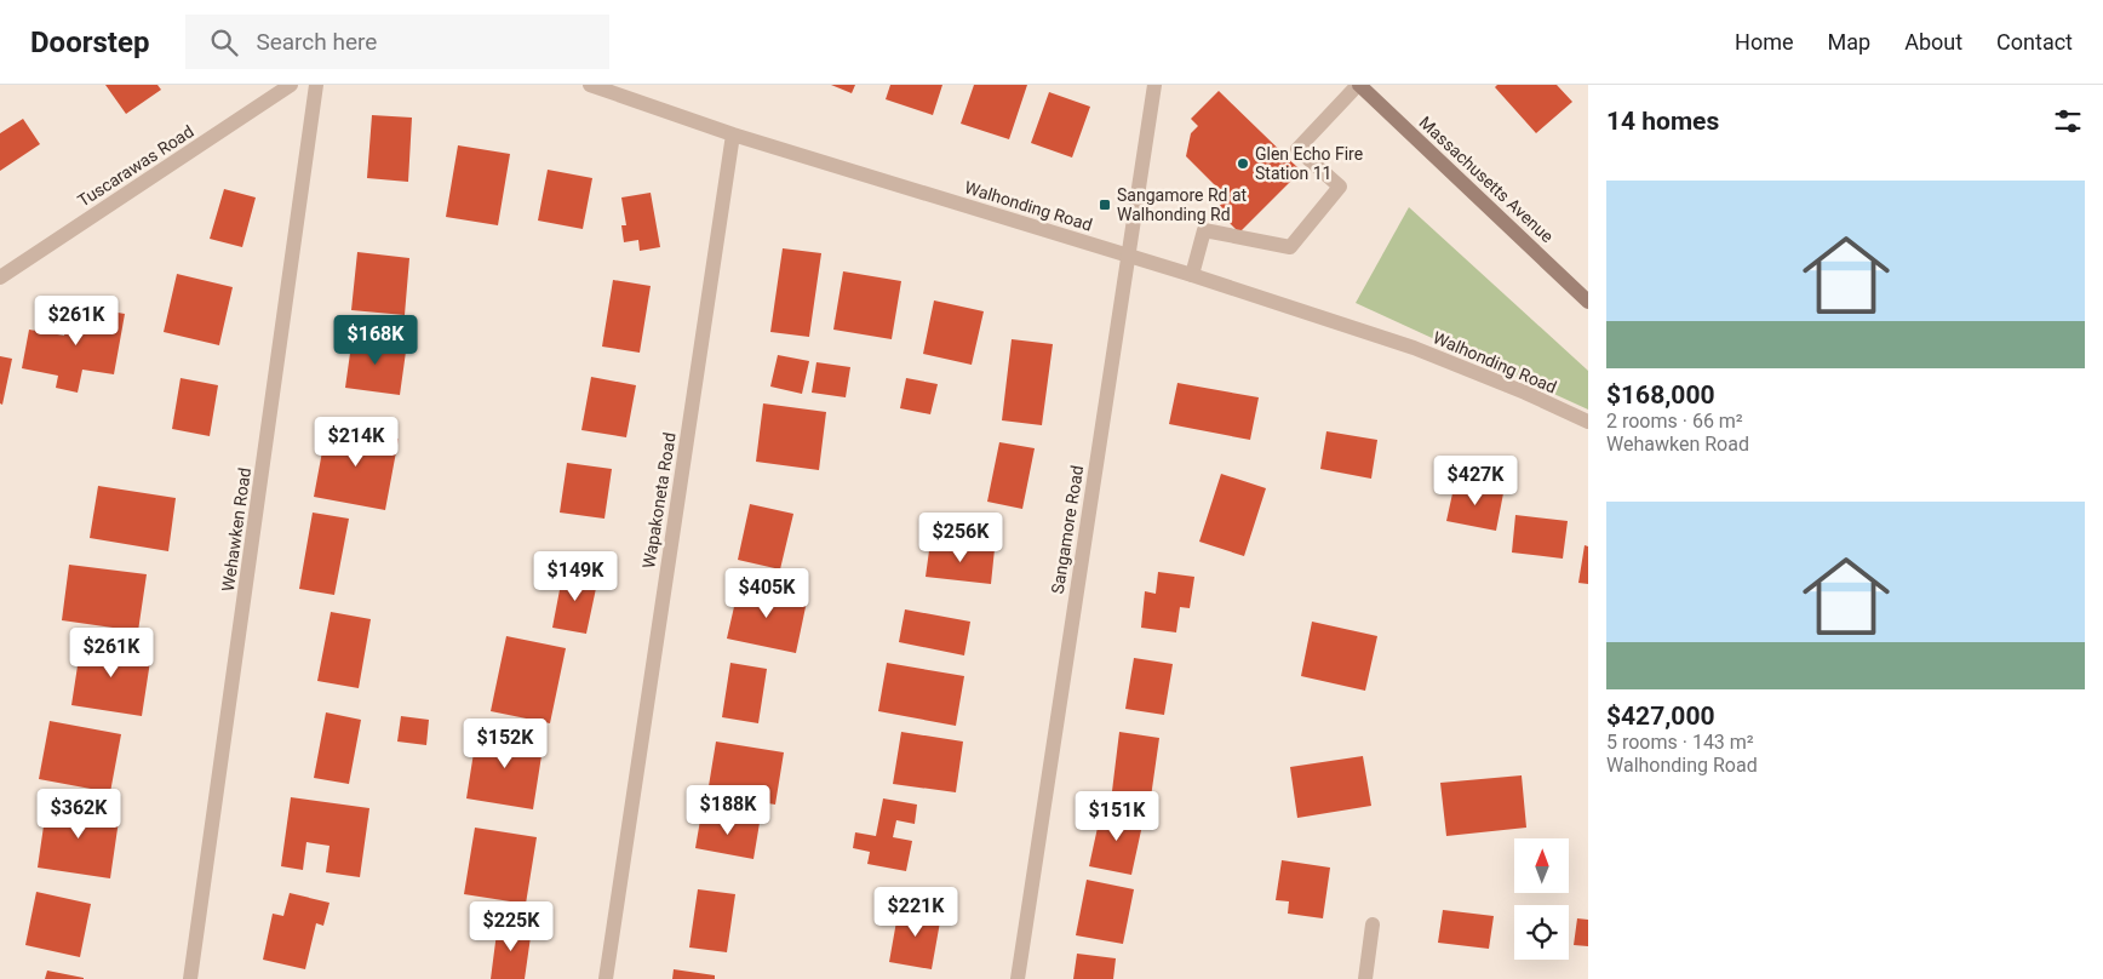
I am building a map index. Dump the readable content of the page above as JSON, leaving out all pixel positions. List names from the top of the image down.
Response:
{
  "streets": {
    "main road": ["Massachusetts Avenue"],
    "street": [
      "Tuscarawas Road",
      "Walhonding Road",
      "Wapakoneta Road",
      "Wehawken Road",
      "Sangamore Road"
    ]
  },
  "crossings": [
    ["Walhonding Road", "Wapakoneta Road"],
    ["Walhonding Road", "Sangamore Road"]
  ],
  "places": {
    "other": ["Glen Echo Fire Station 11"],
    "transit": ["Sangamore Rd at Walhonding Rd"]
  },
  "north": "top",
  "page": {
    "header": "Doorstep",
    "search": "Search here",
    "nav": [
      "Home",
      "Map",
      "About",
      "Contact"
    ],
    "heading": "14 homes",
    "list": [
      {
        "name": "$168,000",
        "note": "2 rooms · 66 m² · Wehawken Road"
      },
      {
        "name": "$427,000",
        "note": "5 rooms · 143 m² · Walhonding Road"
      }
    ],
    "price": [
      "$261K",
      "$168K",
      "$214K",
      "$427K",
      "$256K",
      "$149K",
      "$405K",
      "$261K",
      "$152K",
      "$188K",
      "$362K",
      "$151K",
      "$221K",
      "$225K"
    ]
  }
}
